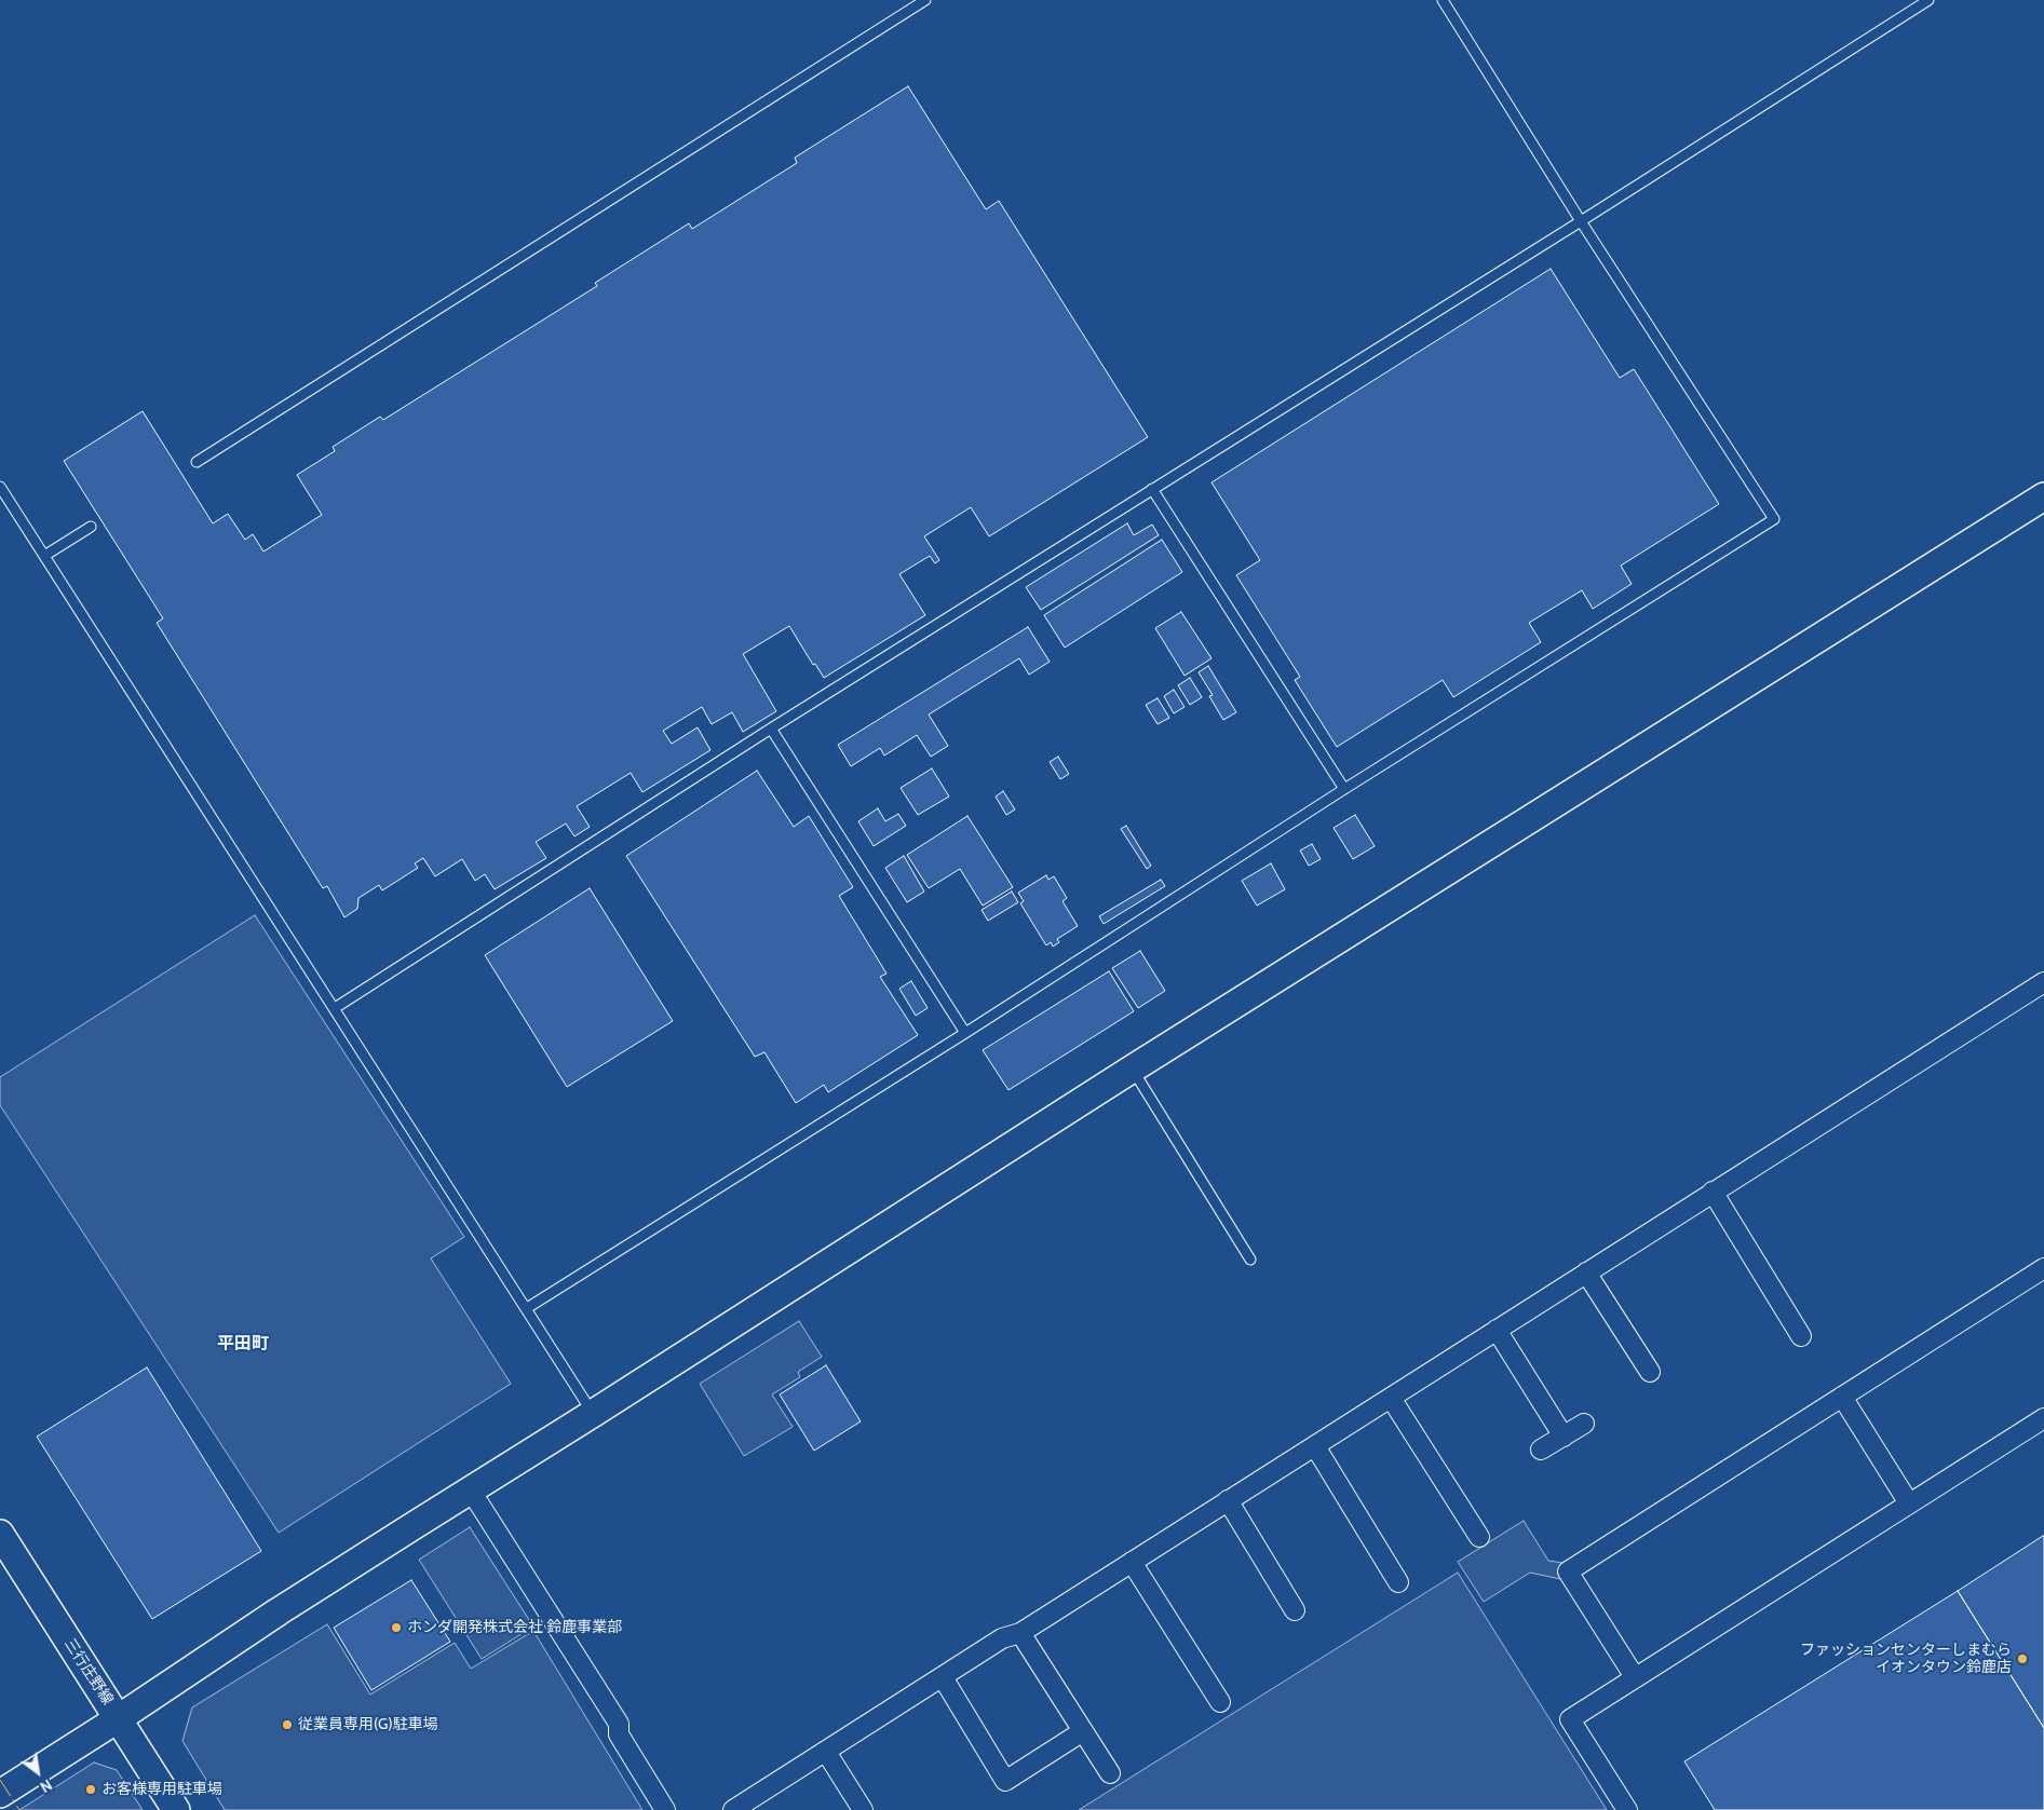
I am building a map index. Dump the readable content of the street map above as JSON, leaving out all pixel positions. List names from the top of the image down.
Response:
{
  "streets": {
    "street": ["三行庄野線"]
  },
  "districts": ["平田町"],
  "places": [
    "ホンダ開発株式会社 鈴鹿事業部",
    "ファッションセンターしまむら イオンタウン鈴鹿店",
    "従業員専用(G)駐車場",
    "お客様専用駐車場"
  ],
  "north": "bottom right"
}
